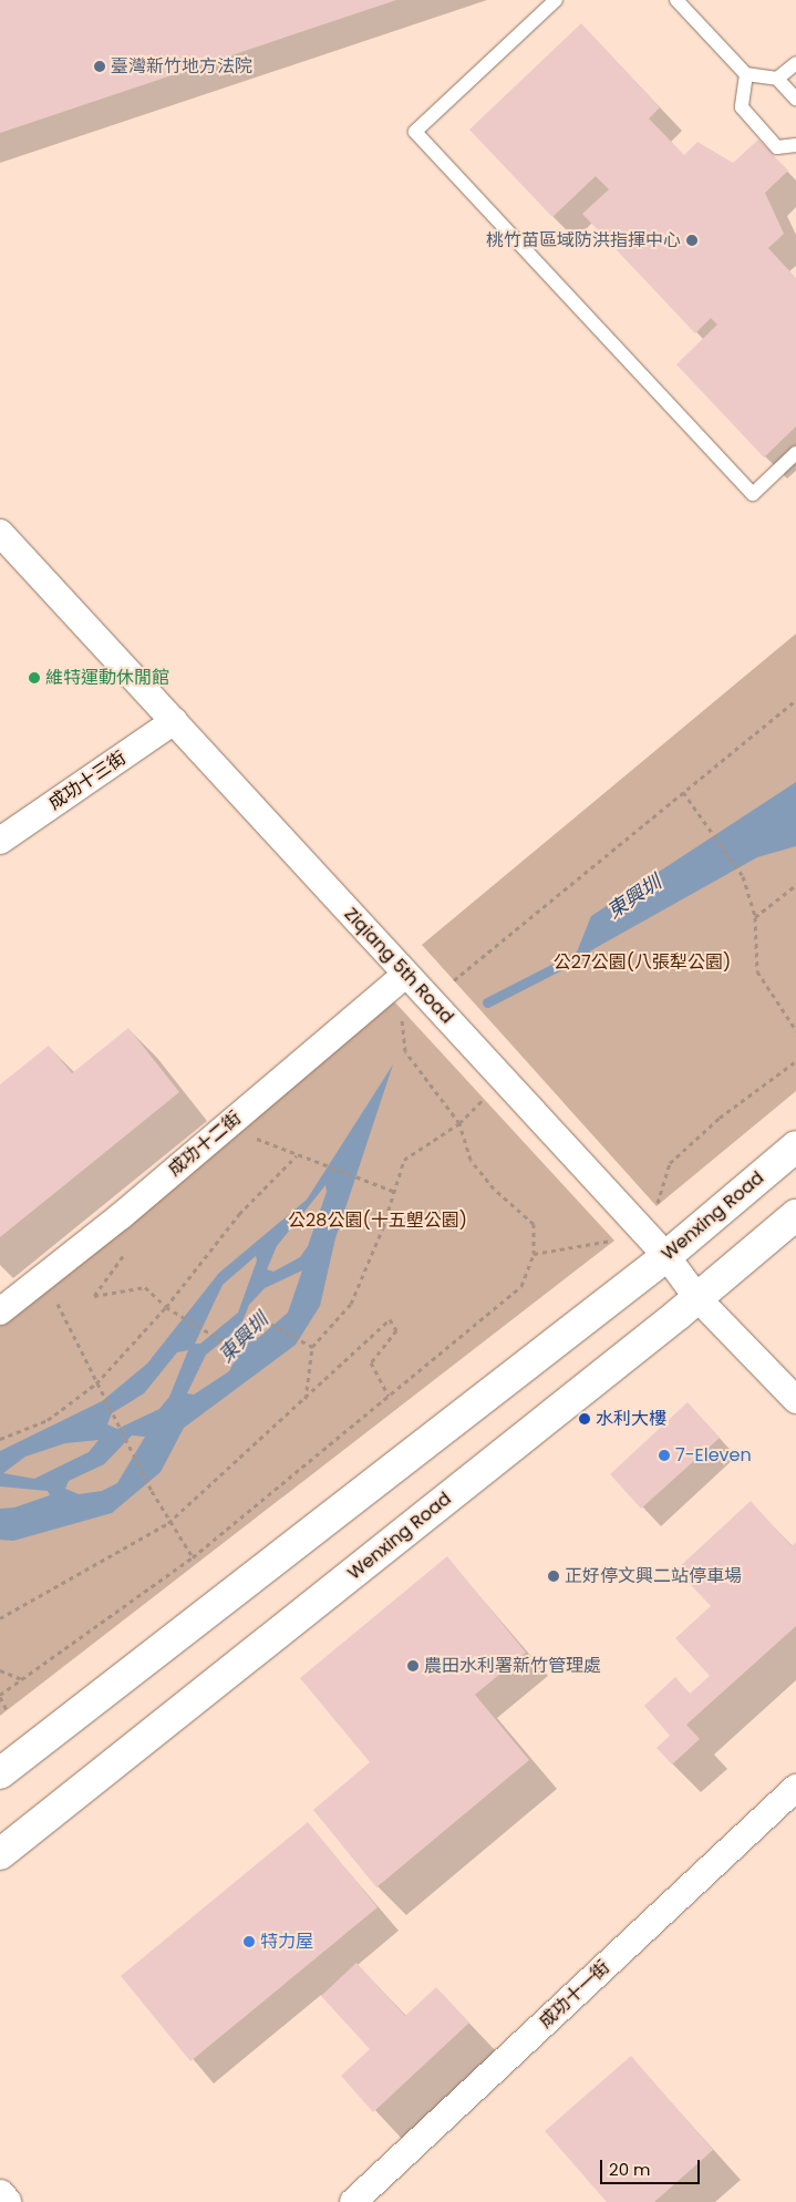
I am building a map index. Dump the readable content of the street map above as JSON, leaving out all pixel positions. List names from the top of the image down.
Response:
{
  "streets": {
    "street": [
      "成功十三街",
      "Ziqiang 5th Road",
      "成功十二街",
      "Wenxing Road",
      "成功十一街"
    ]
  },
  "crossings": [
    ["成功十三街", "Ziqiang 5th Road"],
    ["Ziqiang 5th Road", "成功十二街"],
    ["Ziqiang 5th Road", "Wenxing Road"]
  ],
  "water": ["東興圳"],
  "parks": ["公27公園(八張犁公園)", "公28公園(十五塱公園)"],
  "places": [
    "臺灣新竹地方法院",
    "桃竹苗區域防洪指揮中心",
    "維特運動休閒館",
    "水利大樓",
    "7-Eleven",
    "正好停文興二站停車場",
    "農田水利署新竹管理處",
    "特力屋"
  ],
  "scale_bar": "20 m"
}
